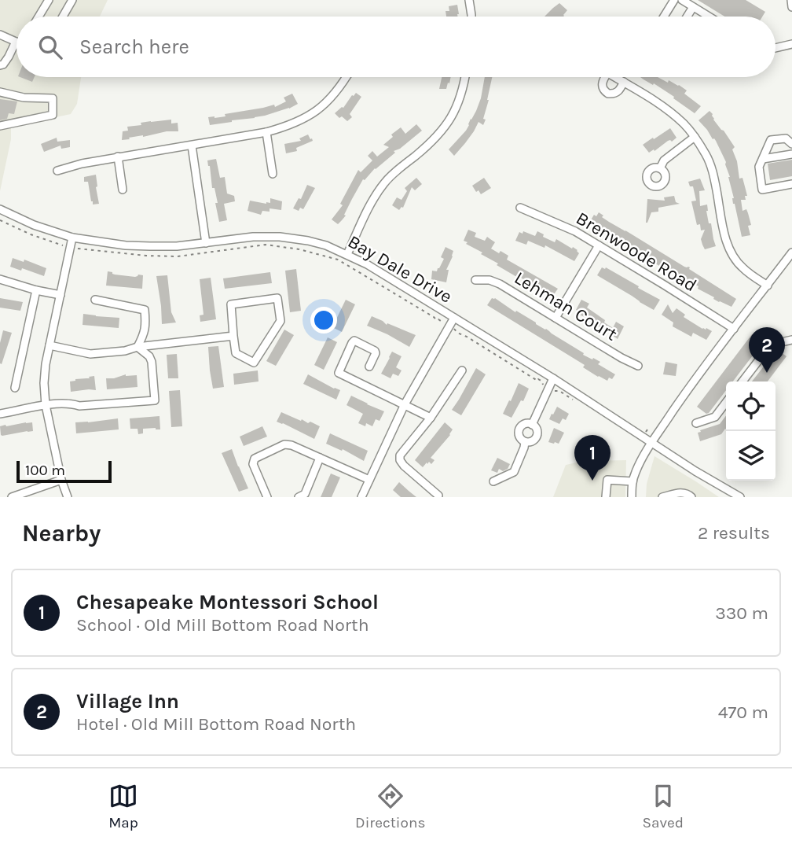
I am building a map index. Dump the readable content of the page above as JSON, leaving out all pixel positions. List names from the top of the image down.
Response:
{
  "streets": {
    "street": ["Brenwoode Road", "Bay Dale Drive", "Lehman Court"]
  },
  "scale_bar": "100 m",
  "page": {
    "search": "Search here",
    "pins": ["2", "1"],
    "scale": "100 m",
    "heading": ["Nearby", "2 results"],
    "list": [
      {
        "mark": "1",
        "name": "Chesapeake Montessori School",
        "note": "School · Old Mill Bottom Road North",
        "value": "330 m"
      },
      {
        "mark": "2",
        "name": "Village Inn",
        "note": "Hotel · Old Mill Bottom Road North",
        "value": "470 m"
      }
    ],
    "nav": ["Map", "Directions", "Saved"]
  }
}
